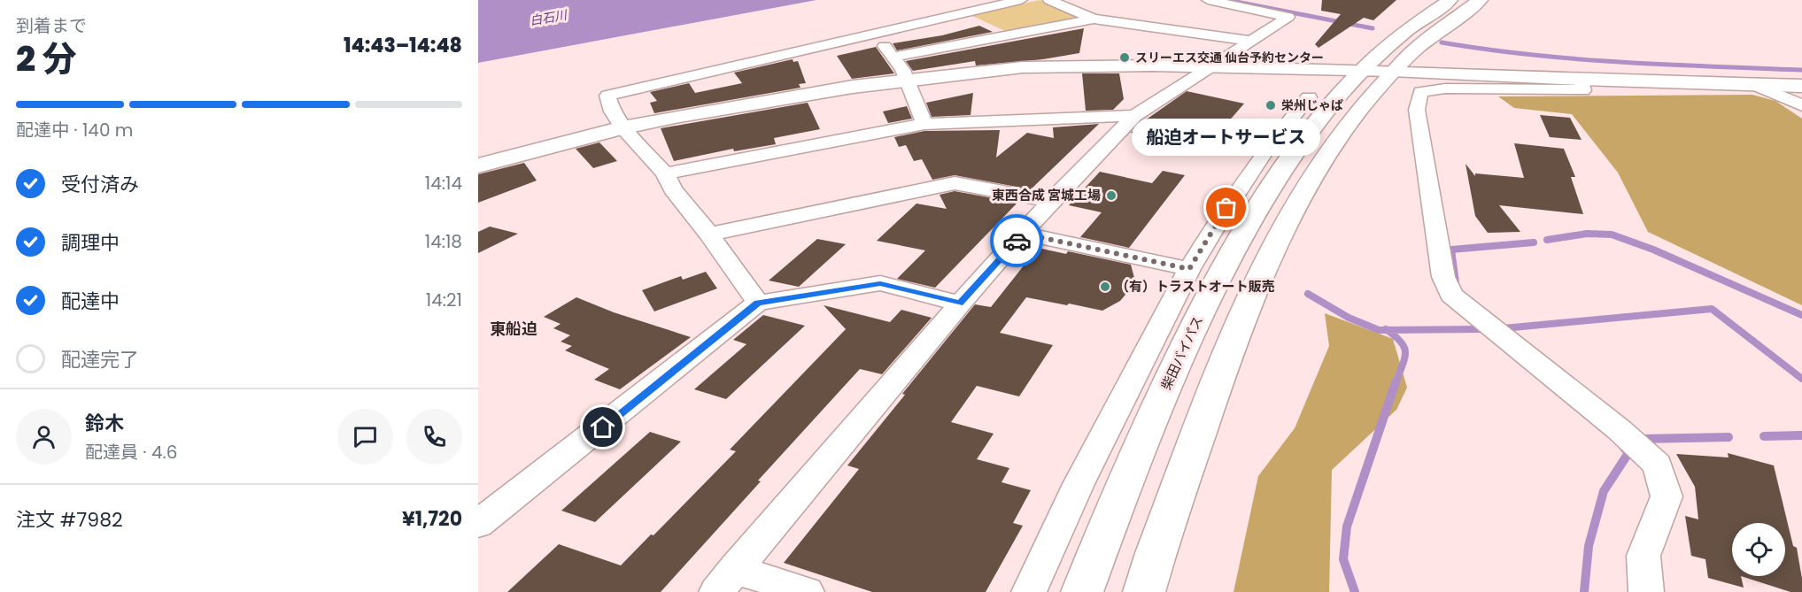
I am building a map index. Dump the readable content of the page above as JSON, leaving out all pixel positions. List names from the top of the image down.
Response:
{
  "streets": {
    "main road": ["柴田バイパス"]
  },
  "districts": ["東船迫"],
  "water": ["白石川"],
  "places": [
    "スリーエス交通 仙台予約センター",
    "栄州じゃぱ",
    "東西合成 宮城工場",
    "船迫オートサービス",
    "（有）トラストオート販売"
  ],
  "page": {
    "heading": ["2 分", "到着まで", "14:43–14:48"],
    "panel": [
      "鈴木",
      "配達員 · 4.6",
      "注文 #7982",
      "¥1,720"
    ],
    "bar": "配達中 · 140 m",
    "bubble": "船迫オートサービス",
    "list": [
      ["受付済み", "14:14"],
      ["調理中", "14:18"],
      ["配達中", "14:21"],
      "配達完了"
    ]
  }
}
